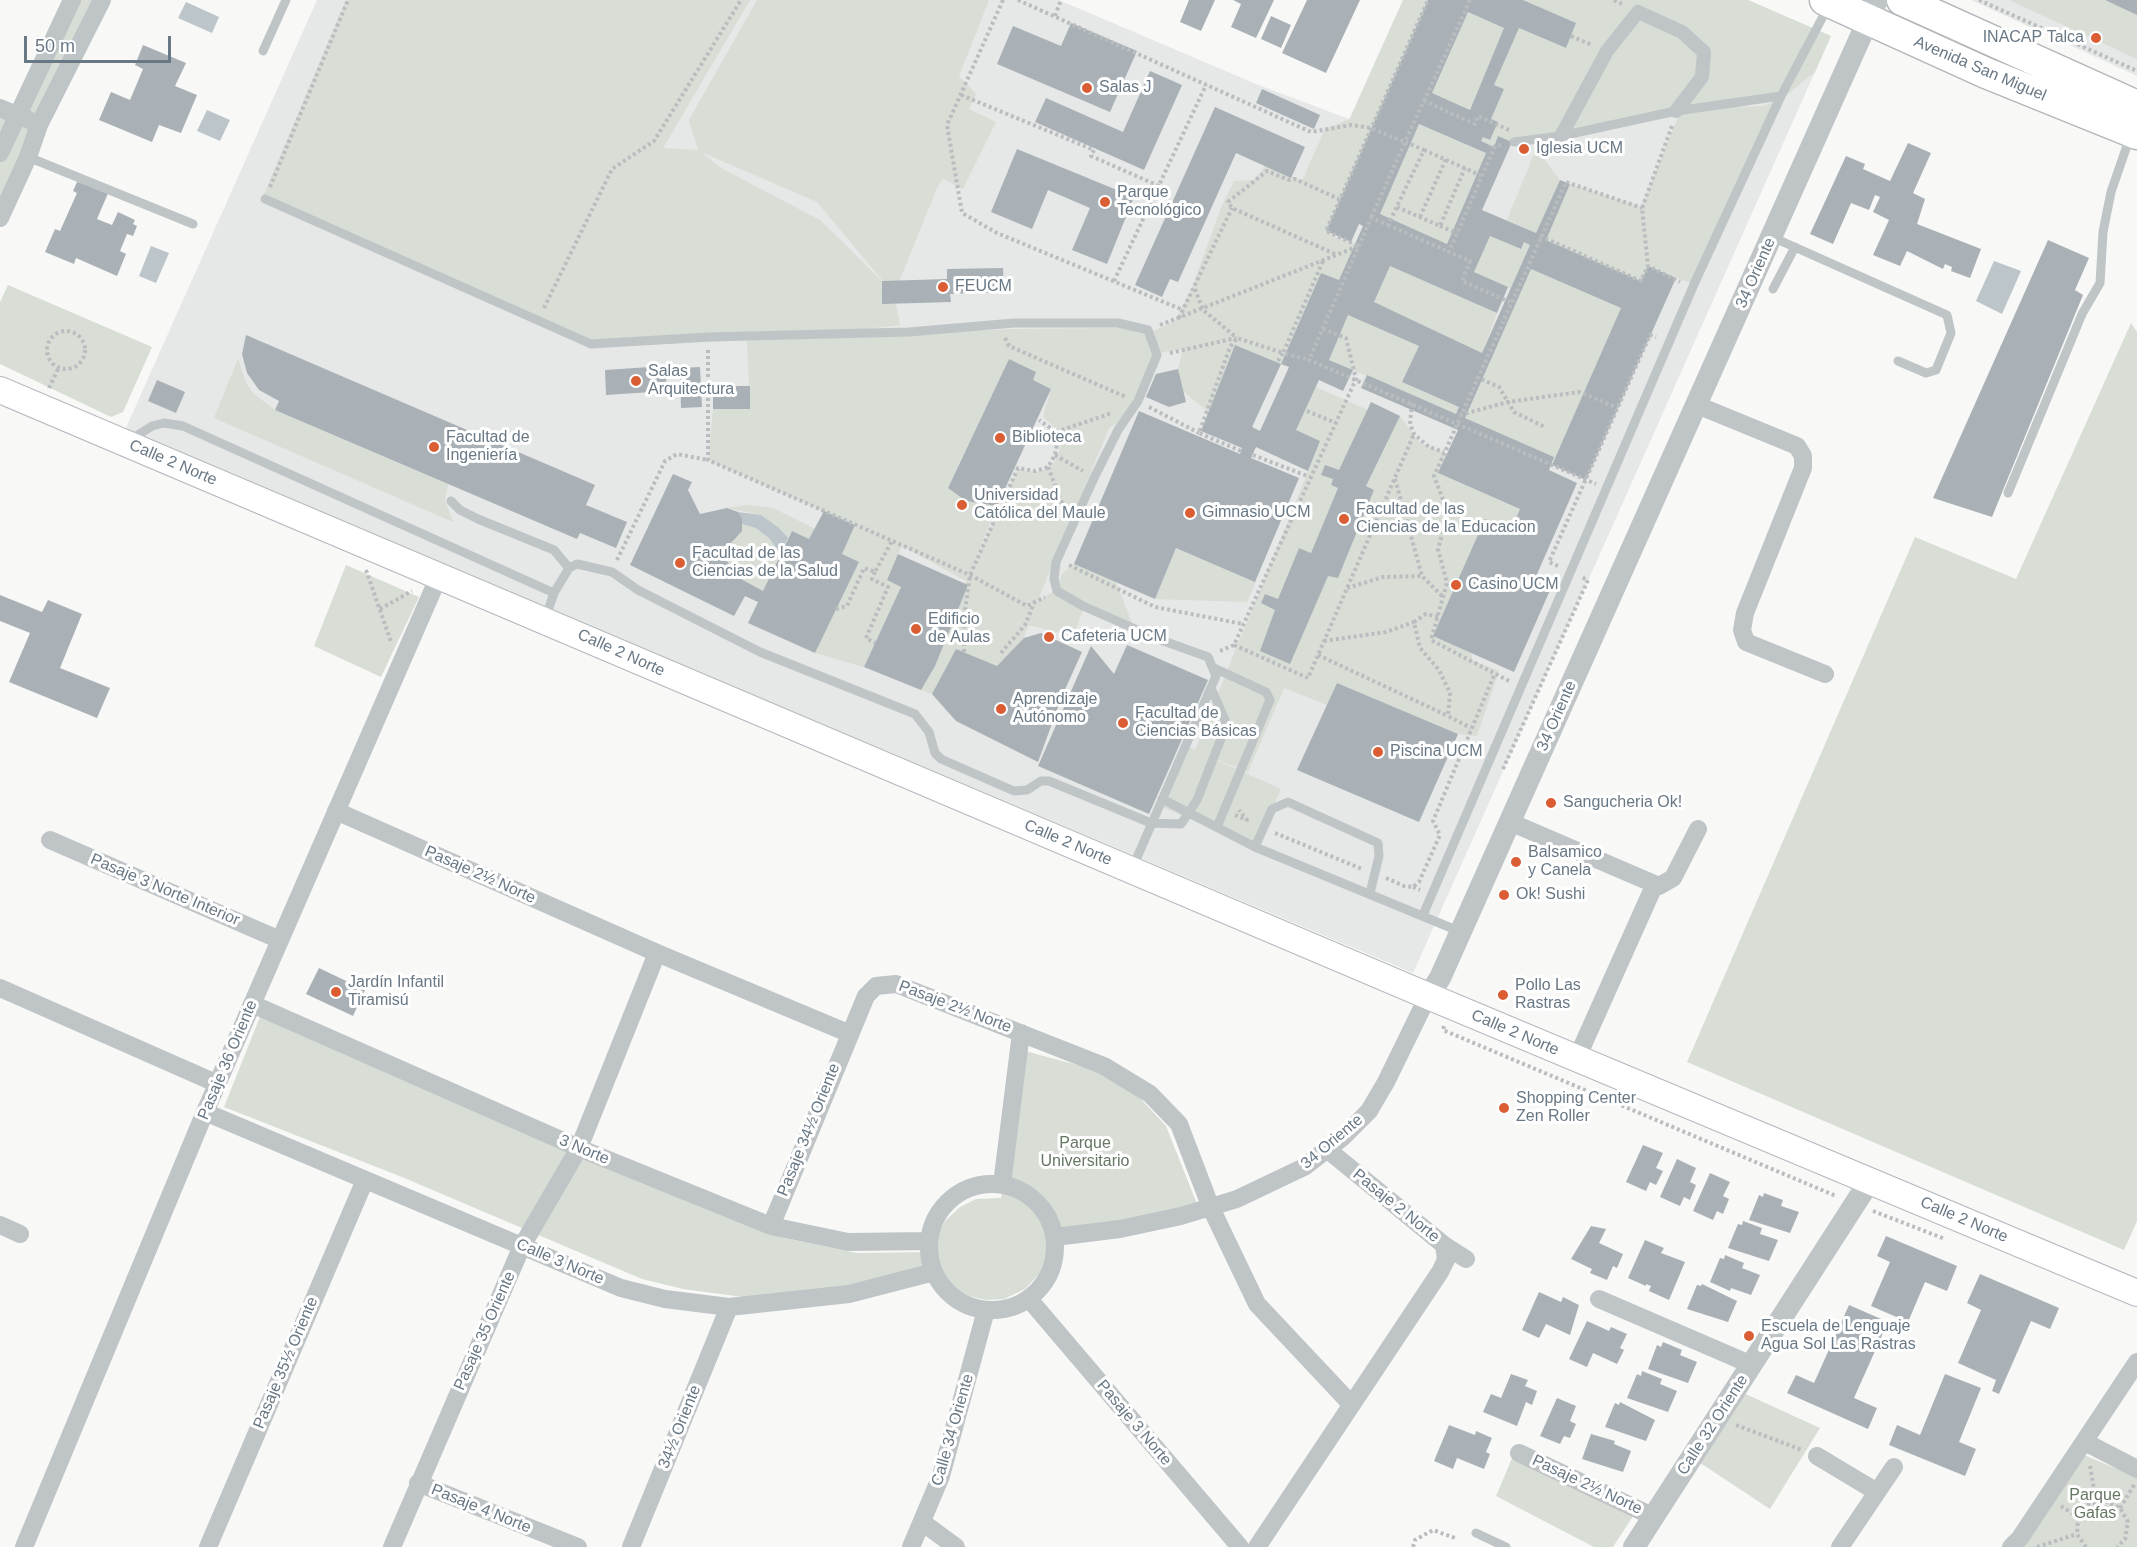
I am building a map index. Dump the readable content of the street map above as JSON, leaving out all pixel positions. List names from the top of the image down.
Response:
{
  "streets": {
    "highway": ["Avenida San Miguel"],
    "main road": ["Calle 2 Norte"],
    "street": [
      "34 Oriente",
      "Pasaje 2½ Norte",
      "Pasaje 3 Norte Interior",
      "Pasaje 36 Oriente",
      "Pasaje 34½ Oriente",
      "3 Norte",
      "Pasaje 2 Norte",
      "Calle 3 Norte",
      "Pasaje 35 Oriente",
      "Pasaje 35½ Oriente",
      "Pasaje 3 Norte",
      "Calle 32 Oriente",
      "34½ Oriente",
      "Calle 34 Oriente",
      "Pasaje 4 Norte"
    ]
  },
  "crossings": [
    ["Avenida San Miguel", "34 Oriente"],
    ["34 Oriente", "Calle 2 Norte"],
    ["34 Oriente", "Pasaje 2½ Norte"],
    ["34 Oriente", "3 Norte"],
    ["34 Oriente", "Pasaje 2 Norte"],
    ["34 Oriente", "Calle 3 Norte"],
    ["34 Oriente", "Pasaje 3 Norte"],
    ["34 Oriente", "Calle 34 Oriente"],
    ["Calle 2 Norte", "Pasaje 36 Oriente"],
    ["Calle 2 Norte", "Calle 32 Oriente"],
    ["Pasaje 2½ Norte", "Pasaje 36 Oriente"],
    ["Pasaje 2½ Norte", "Pasaje 34½ Oriente"],
    ["Pasaje 2½ Norte", "Pasaje 35 Oriente"],
    ["Pasaje 2½ Norte", "Calle 32 Oriente"],
    ["Pasaje 3 Norte Interior", "Pasaje 36 Oriente"],
    ["Pasaje 36 Oriente", "3 Norte"],
    ["Pasaje 36 Oriente", "Calle 3 Norte"],
    ["Pasaje 34½ Oriente", "3 Norte"],
    ["3 Norte", "Calle 3 Norte"],
    ["3 Norte", "Pasaje 35 Oriente"],
    ["3 Norte", "Pasaje 3 Norte"],
    ["3 Norte", "Calle 34 Oriente"],
    ["Calle 3 Norte", "Pasaje 35 Oriente"],
    ["Calle 3 Norte", "Pasaje 35½ Oriente"],
    ["Calle 3 Norte", "Pasaje 3 Norte"],
    ["Calle 3 Norte", "34½ Oriente"],
    ["Calle 3 Norte", "Calle 34 Oriente"],
    ["Pasaje 35 Oriente", "Pasaje 4 Norte"],
    ["Pasaje 3 Norte", "Calle 34 Oriente"]
  ],
  "parks": ["Parque Universitario", "Parque Gafas"],
  "places": [
    "INACAP Talca",
    "Salas J",
    "Iglesia UCM",
    "Parque Tecnológico",
    "FEUCM",
    "Salas Arquitectura",
    "Biblioteca",
    "Facultad de Ingeniería",
    "Universidad Católica del Maule",
    "Gimnasio UCM",
    "Facultad de las Ciencias de la Educacion",
    "Facultad de las Ciencias de la Salud",
    "Casino UCM",
    "Edificio de Aulas",
    "Cafeteria UCM",
    "Aprendizaje Autónomo",
    "Facultad de Ciencias Básicas",
    "Piscina UCM",
    "Sangucheria Ok!",
    "Balsamico y Canela",
    "Ok! Sushi",
    "Jardín Infantil Tiramisú",
    "Pollo Las Rastras",
    "Shopping Center Zen Roller",
    "Escuela de Lenguaje Agua Sol Las Rastras"
  ],
  "scale_bar": "50 m"
}
